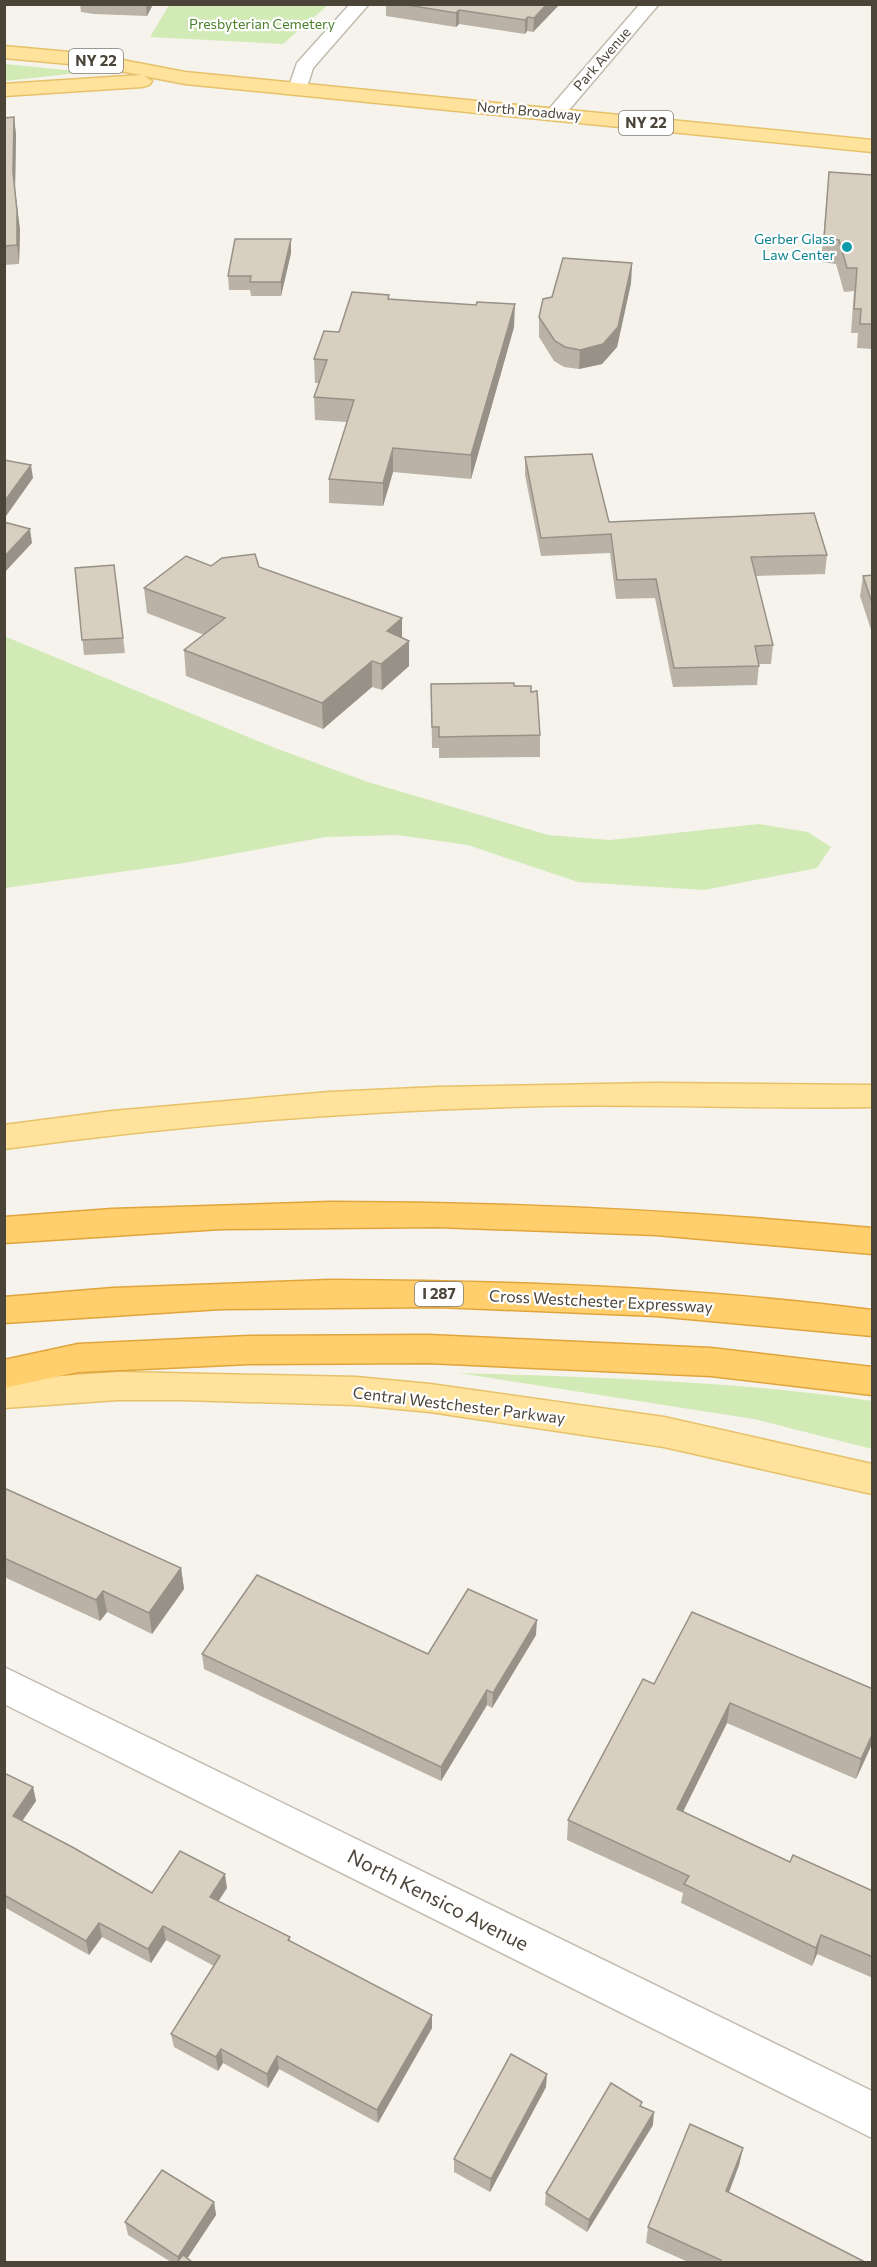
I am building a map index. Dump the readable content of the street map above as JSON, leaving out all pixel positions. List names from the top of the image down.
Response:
{
  "streets": {
    "highway": ["I 287", "Cross Westchester Expressway"],
    "main road": ["NY 22", "North Broadway", "Central Westchester Parkway"],
    "street": ["Park Avenue", "North Kensico Avenue"]
  },
  "crossings": [
    ["Park Avenue", "North Broadway"]
  ],
  "parks": ["Presbyterian Cemetery"],
  "places": ["Gerber Glass Law Center"]
}
